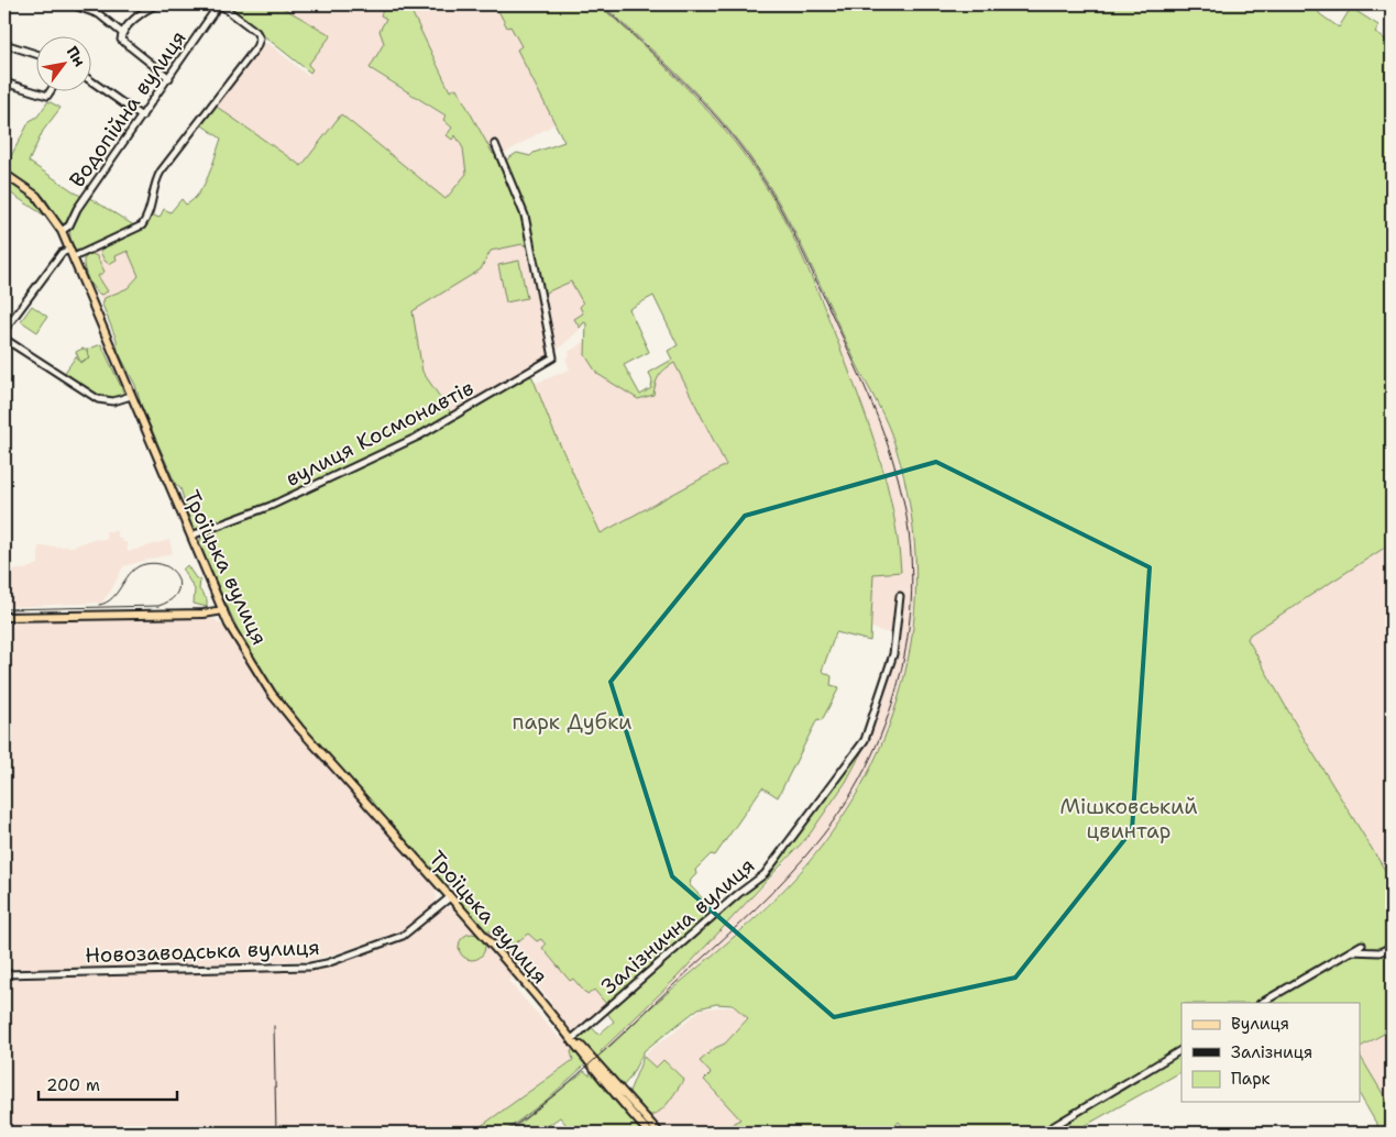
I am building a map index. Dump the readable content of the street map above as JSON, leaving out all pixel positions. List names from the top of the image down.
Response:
{
  "streets": {
    "main road": ["Троїцька вулиця"],
    "street": [
      "Водопійна вулиця",
      "вулиця Космонавтів",
      "Залізнична вулиця",
      "Новозаводська вулиця"
    ]
  },
  "crossings": [
    ["Водопійна вулиця", "Троїцька вулиця"],
    ["вулиця Космонавтів", "Троїцька вулиця"],
    ["Троїцька вулиця", "Залізнична вулиця"],
    ["Троїцька вулиця", "Новозаводська вулиця"]
  ],
  "parks": ["парк Дубки", "Мішковський цвинтар"],
  "legend": ["Вулиця", "Залізниця", "Парк"],
  "scale_bar": "200 m",
  "north": "top right"
}
